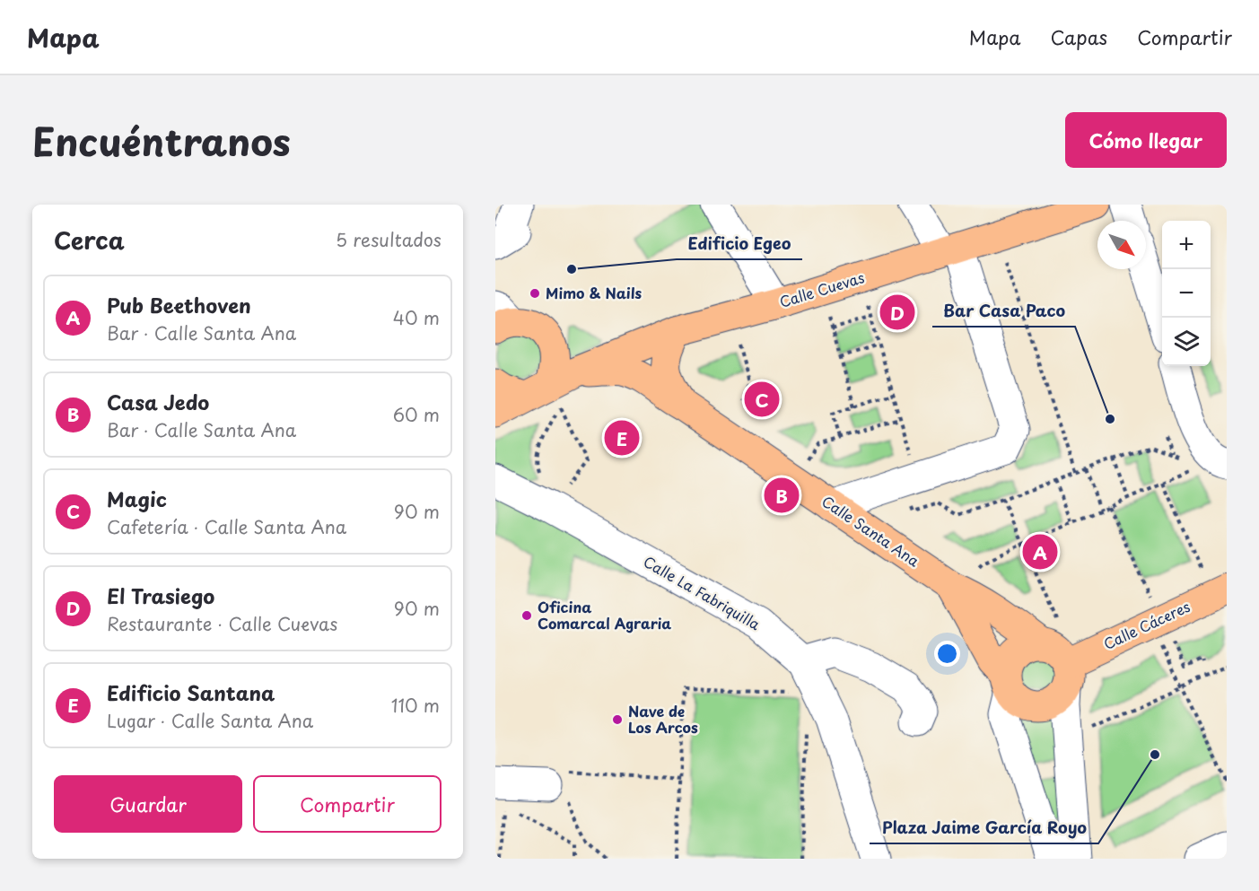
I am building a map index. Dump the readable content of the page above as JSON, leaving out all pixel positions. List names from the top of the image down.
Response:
{
  "streets": {
    "main road": ["Calle Cuevas", "Calle Santa Ana", "Calle Cáceres"],
    "street": ["Calle La Fabriquilla"]
  },
  "crossings": [
    ["Calle Cuevas", "Calle Santa Ana"],
    ["Calle Santa Ana", "Calle Cáceres"]
  ],
  "places": [
    "Edificio Egeo",
    "Mimo & Nails",
    "Bar Casa Paco",
    "Oficina Comarcal Agraria",
    "Nave de Los Arcos",
    "Plaza Jaime García Royo"
  ],
  "north": "bottom right",
  "page": {
    "header": "Mapa",
    "nav": ["Mapa", "Capas", "Compartir"],
    "title": "Encuéntranos",
    "buttons": [
      "Cómo llegar",
      ["Guardar", "Compartir"]
    ],
    "heading": ["Cerca", "5 resultados"],
    "map_buttons": ["+", "−"],
    "list": [
      {
        "mark": "A",
        "name": "Pub Beethoven",
        "note": "Bar · Calle Santa Ana",
        "value": "40 m"
      },
      {
        "mark": "B",
        "name": "Casa Jedo",
        "note": "Bar · Calle Santa Ana",
        "value": "60 m"
      },
      {
        "mark": "C",
        "name": "Magic",
        "note": "Cafetería · Calle Santa Ana",
        "value": "90 m"
      },
      {
        "mark": "D",
        "name": "El Trasiego",
        "note": "Restaurante · Calle Cuevas",
        "value": "90 m"
      },
      {
        "mark": "E",
        "name": "Edificio Santana",
        "note": "Lugar · Calle Santa Ana",
        "value": "110 m"
      }
    ],
    "pins": [
      "D",
      "C",
      "E",
      "B",
      "A"
    ]
  }
}
